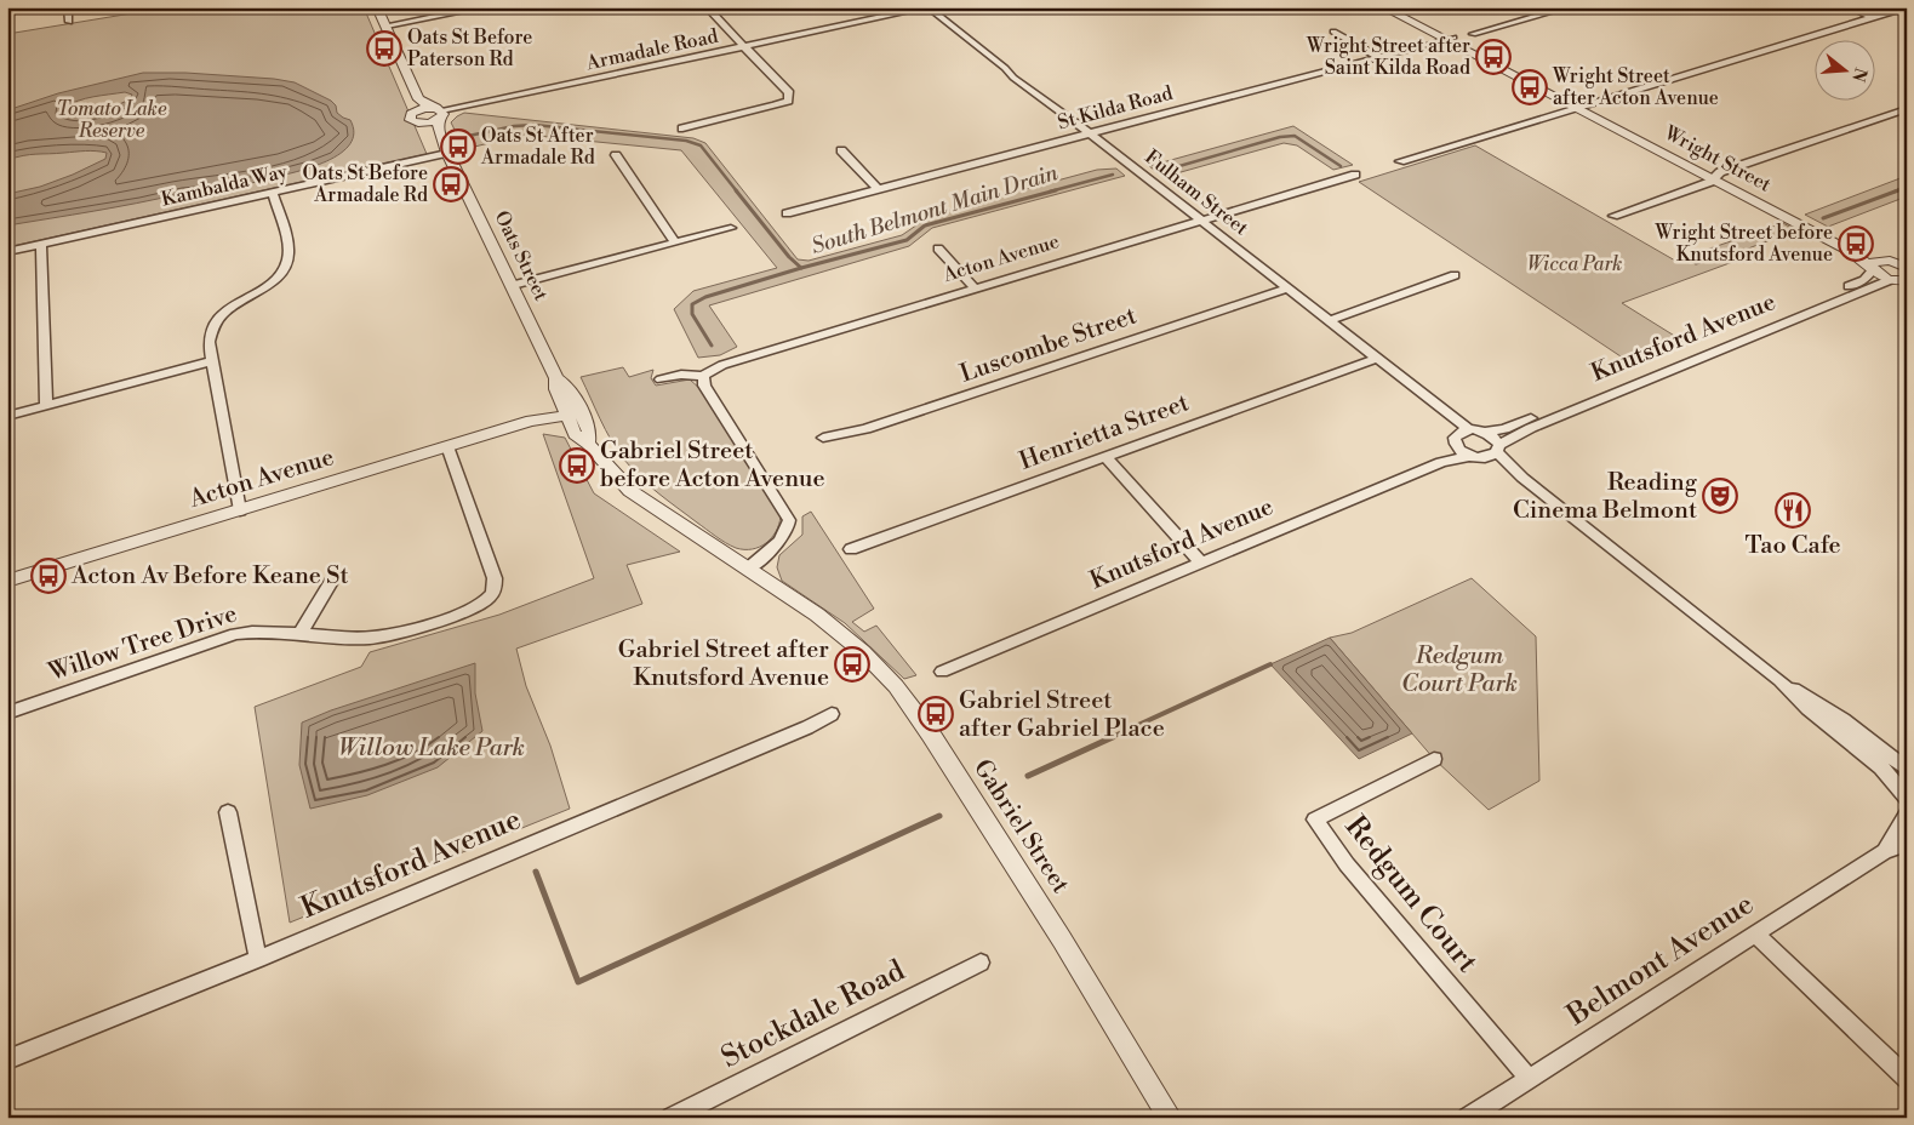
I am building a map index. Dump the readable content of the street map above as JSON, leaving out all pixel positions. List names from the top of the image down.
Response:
{
  "streets": {
    "street": [
      "Armadale Road",
      "St Kilda Road",
      "Wright Street",
      "Kambalda Way",
      "Fulham Street",
      "Oats Street",
      "Acton Avenue",
      "Knutsford Avenue",
      "Luscombe Street",
      "Henrietta Street",
      "Willow Tree Drive",
      "Gabriel Street",
      "Redgum Court",
      "Belmont Avenue",
      "Stockdale Road"
    ]
  },
  "crossings": [
    ["Armadale Road", "Oats Street"],
    ["St Kilda Road", "Wright Street"],
    ["St Kilda Road", "Fulham Street"],
    ["Wright Street", "Knutsford Avenue"],
    ["Kambalda Way", "Oats Street"],
    ["Fulham Street", "Acton Avenue"],
    ["Fulham Street", "Knutsford Avenue"],
    ["Fulham Street", "Luscombe Street"],
    ["Fulham Street", "Henrietta Street"],
    ["Oats Street", "Acton Avenue"],
    ["Oats Street", "Gabriel Street"],
    ["Acton Avenue", "Willow Tree Drive"],
    ["Acton Avenue", "Gabriel Street"],
    ["Redgum Court", "Belmont Avenue"]
  ],
  "water": ["South Belmont Main Drain"],
  "parks": [
    "Tomato Lake Reserve",
    "Wicca Park",
    "Redgum Court Park",
    "Willow Lake Park"
  ],
  "places": {
    "bus stop": [
      "Oats St Before Paterson Rd",
      "Wright Street after Saint Kilda Road",
      "Wright Street after Acton Avenue",
      "Oats St After Armadale Rd",
      "Oats St Before Armadale Rd",
      "Wright Street before Knutsford Avenue",
      "Gabriel Street before Acton Avenue",
      "Acton Av Before Keane St",
      "Gabriel Street after Knutsford Avenue",
      "Gabriel Street after Gabriel Place"
    ],
    "theatre": ["Reading Cinema Belmont"],
    "restaurant": ["Tao Cafe"]
  },
  "north": "right"
}
